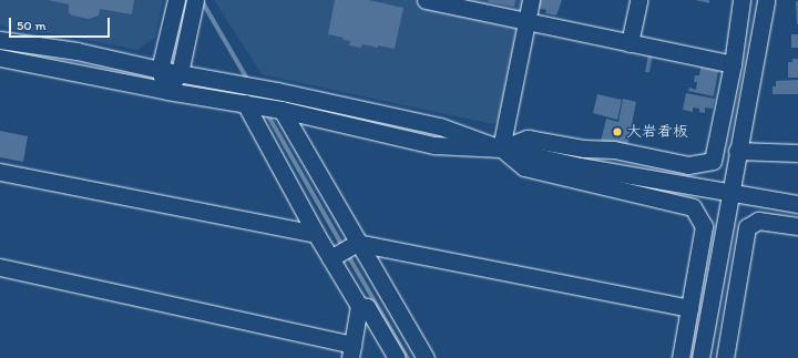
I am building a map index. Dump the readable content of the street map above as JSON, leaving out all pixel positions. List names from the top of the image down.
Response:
{
  "places": ["大岩看板"],
  "scale_bar": "50 m"
}
